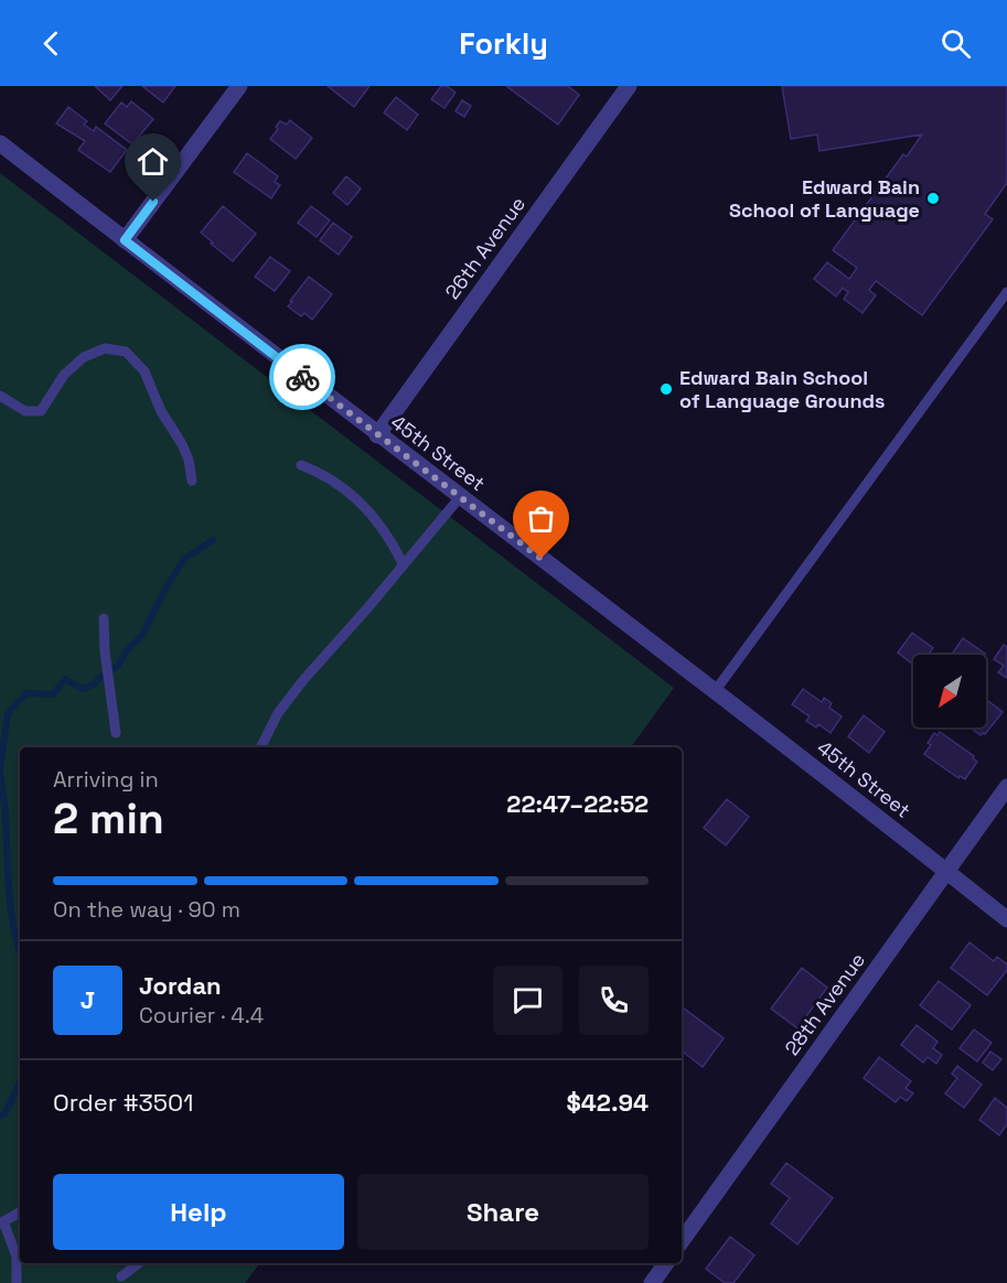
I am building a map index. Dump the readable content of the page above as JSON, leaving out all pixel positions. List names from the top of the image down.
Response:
{
  "streets": {
    "street": ["26th Avenue", "45th Street", "28th Avenue"]
  },
  "crossings": [
    ["26th Avenue", "45th Street"],
    ["45th Street", "28th Avenue"]
  ],
  "places": ["Edward Bain School of Language", "Edward Bain School of Language Grounds"],
  "north": "bottom left",
  "page": {
    "header": "Forkly",
    "heading": ["2 min", "Arriving in", "22:47–22:52"],
    "panel": [
      "Jordan",
      "Courier · 4.4",
      "Order #3501",
      "$42.94"
    ],
    "bar": "On the way · 90 m",
    "round": "J",
    "buttons": ["Help", "Share"]
  }
}
